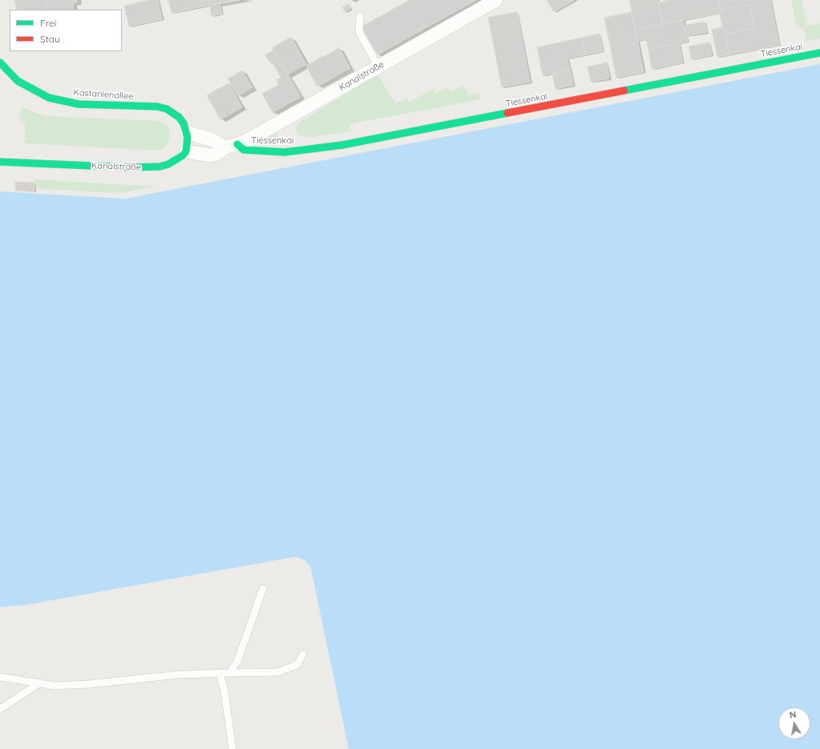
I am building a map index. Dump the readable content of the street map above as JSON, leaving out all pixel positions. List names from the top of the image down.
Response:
{
  "streets": {
    "street": ["Tiessenkai", "Kanalstraße", "Kastanienallee"]
  },
  "crossings": [
    ["Tiessenkai", "Kanalstraße"],
    ["Kanalstraße", "Kastanienallee"]
  ],
  "legend": ["Frei", "Stau"],
  "north": "top"
}
